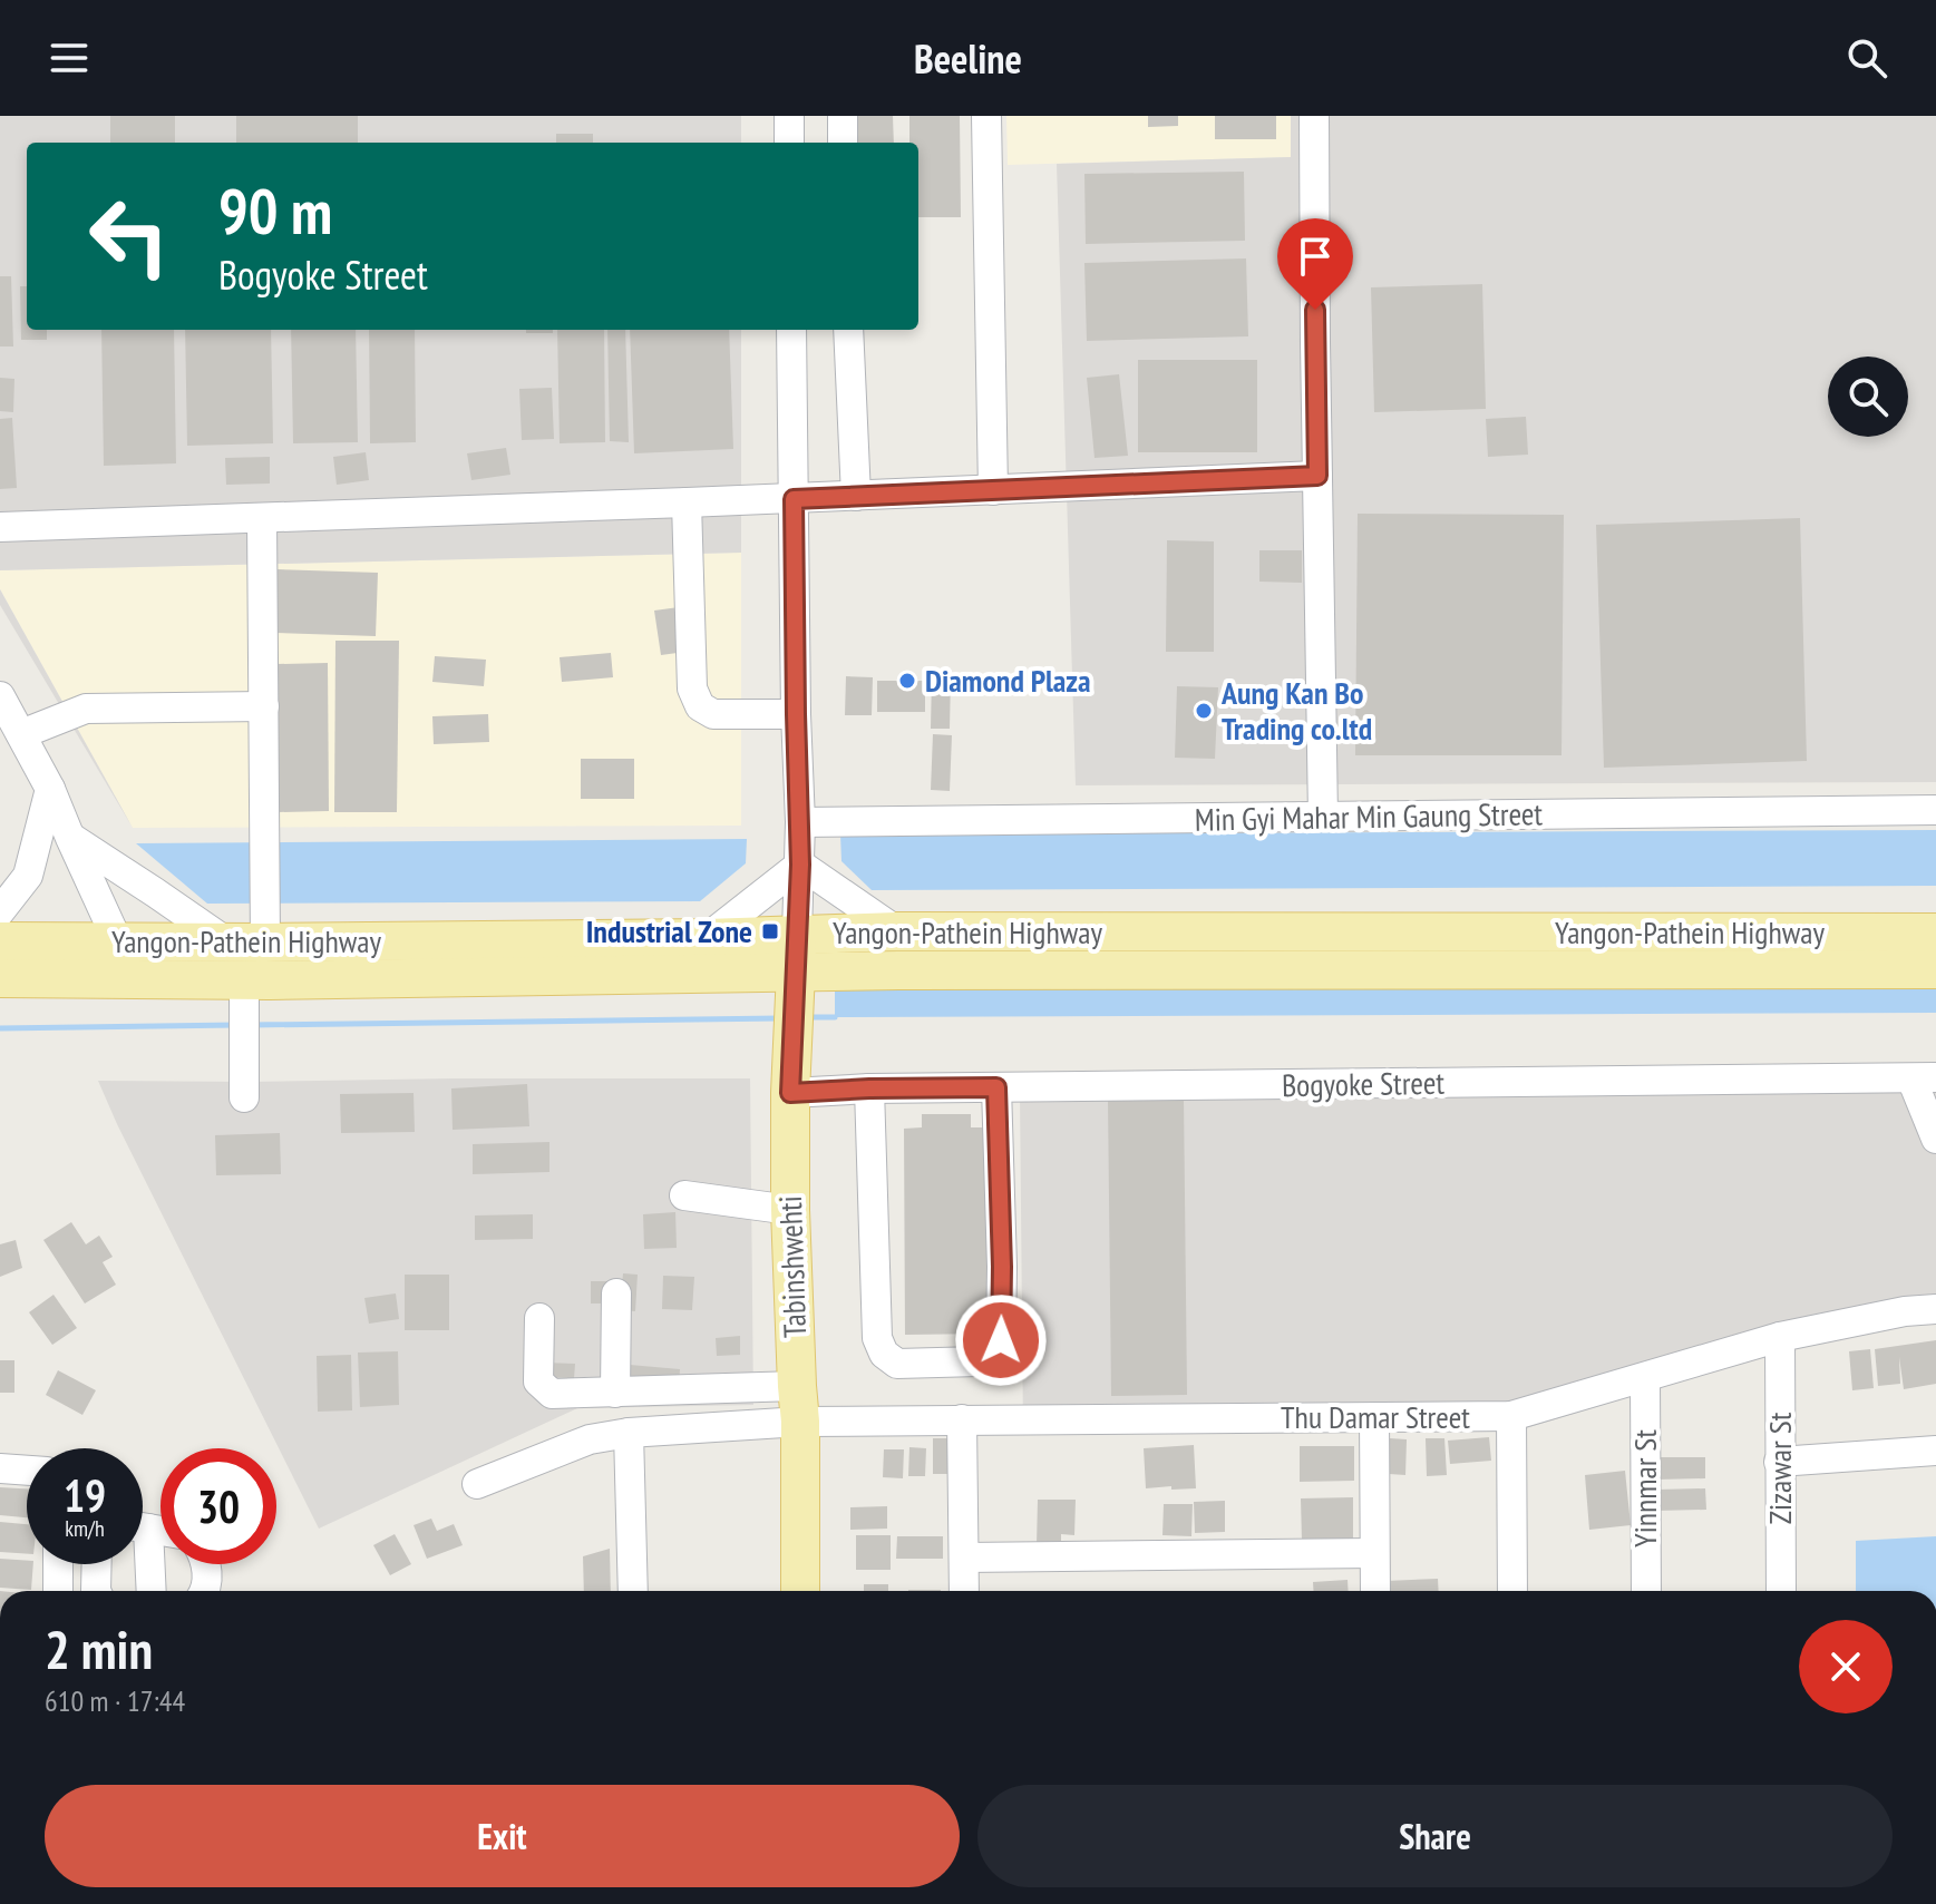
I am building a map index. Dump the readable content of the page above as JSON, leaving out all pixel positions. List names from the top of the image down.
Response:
{
  "streets": {
    "main road": ["Yangon-Pathein Highway", "Tabinshwehti"],
    "street": [
      "Min Gyi Mahar Min Gaung Street",
      "Bogyoke Street",
      "Thu Damar Street",
      "Zizawar St",
      "Yinnmar St"
    ]
  },
  "crossings": [
    ["Yangon-Pathein Highway", "Tabinshwehti"],
    ["Bogyoke Street", "Tabinshwehti"],
    ["Tabinshwehti", "Thu Damar Street"],
    ["Thu Damar Street", "Zizawar St"],
    ["Thu Damar Street", "Yinnmar St"]
  ],
  "places": {
    "other": ["Diamond Plaza", "Aung Kan Bo Trading co.ltd"],
    "transit": ["Industrial Zone"]
  },
  "page": {
    "header": "Beeline",
    "turn": ["90 m", "Bogyoke Street"],
    "speed": "19 km/h",
    "limit": "30",
    "heading": ["2 min", "610 m · 17:44"],
    "buttons": ["Exit", "Share"]
  }
}
